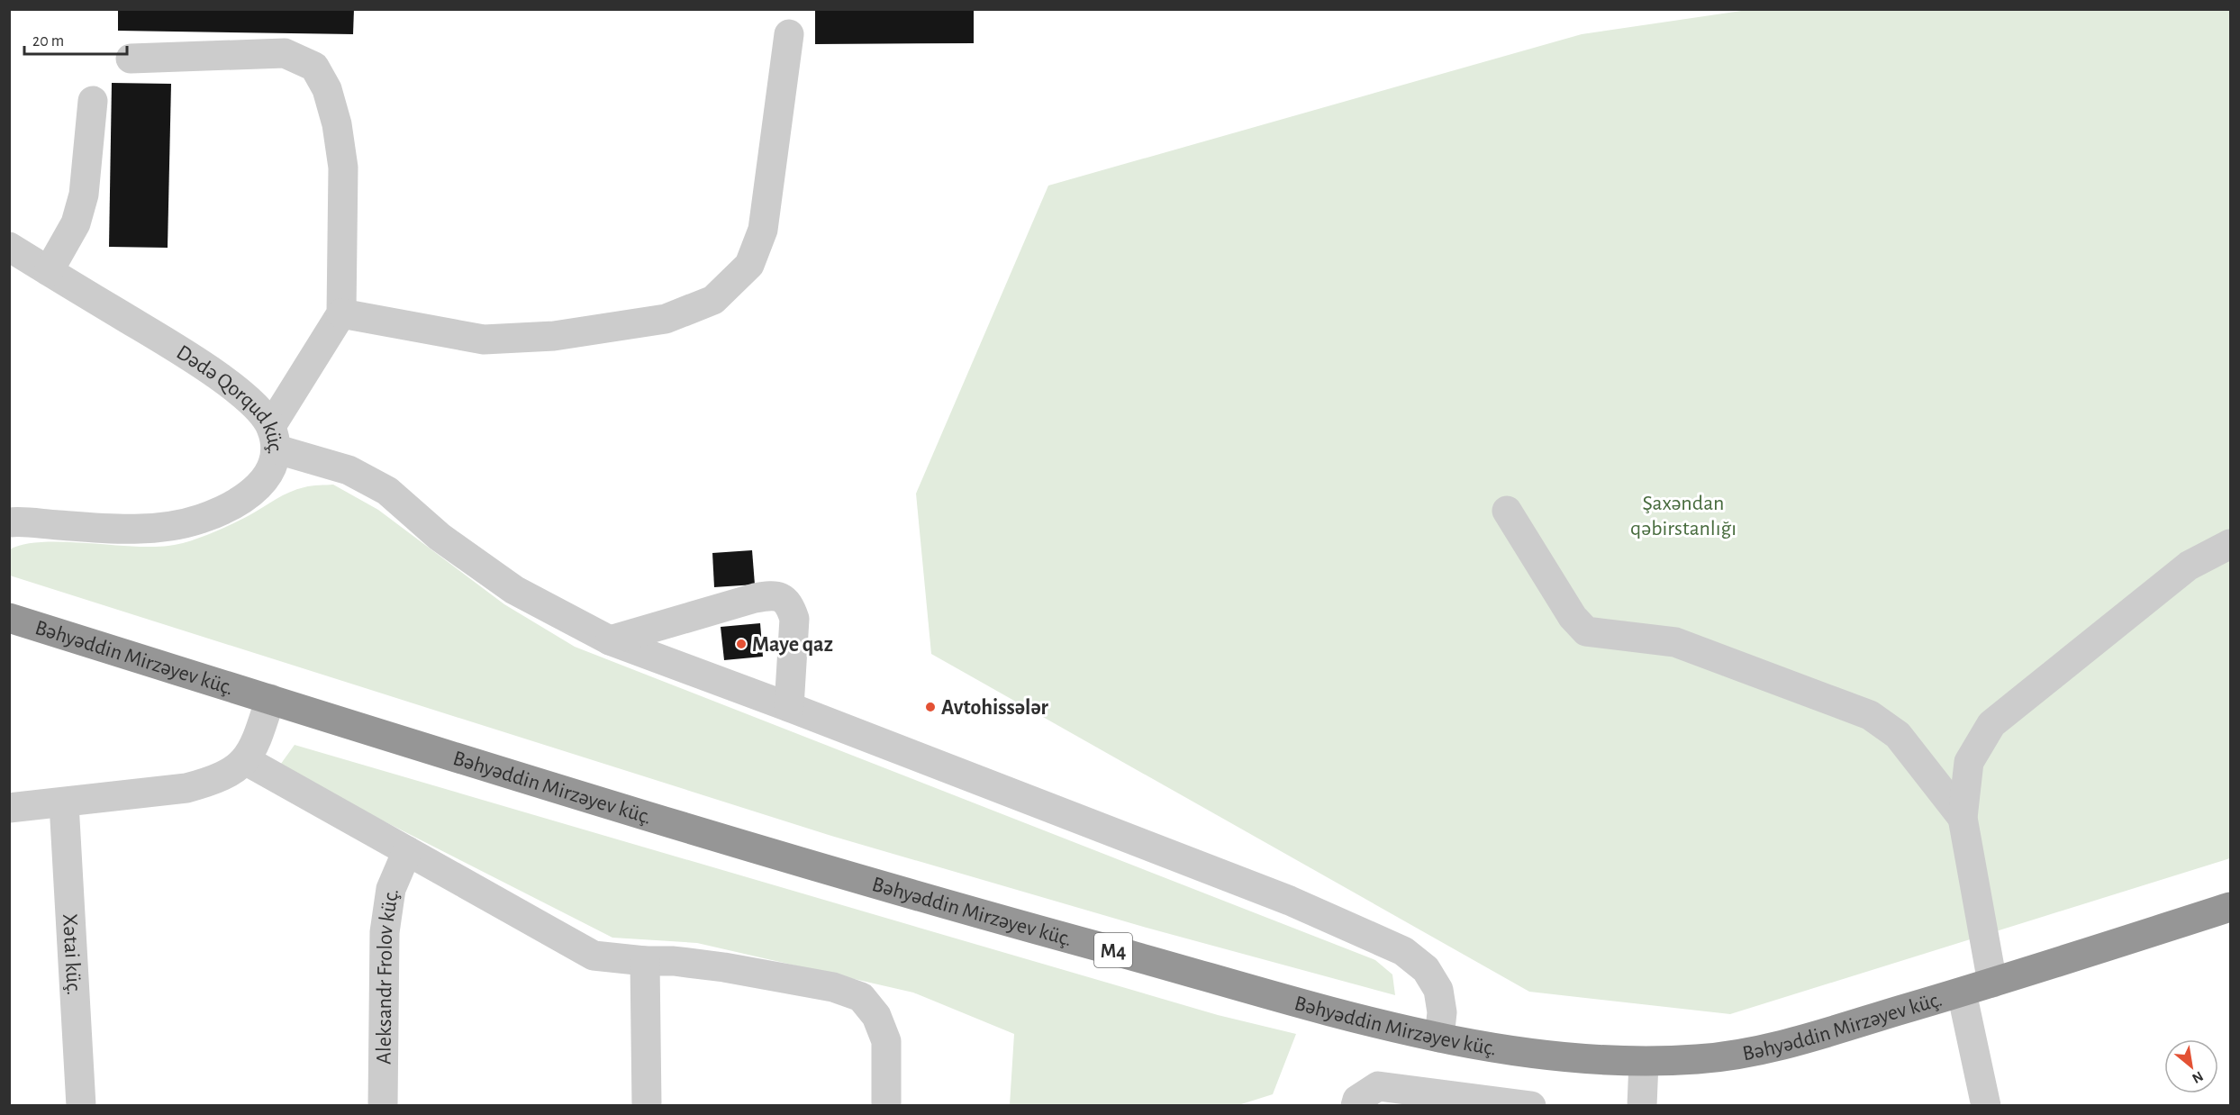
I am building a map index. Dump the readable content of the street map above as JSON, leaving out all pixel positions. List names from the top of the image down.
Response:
{
  "streets": {
    "highway": ["Bəhyəddin Mirzəyev küç.", "M4"],
    "street": ["Dədə Qorqud küç.", "Xətai küç.", "Aleksandr Frolov küç."]
  },
  "parks": ["Şaxəndan qəbirstanlığı"],
  "places": ["Maye qaz", "Avtohissələr"],
  "scale_bar": "20 m",
  "north": "bottom right"
}
